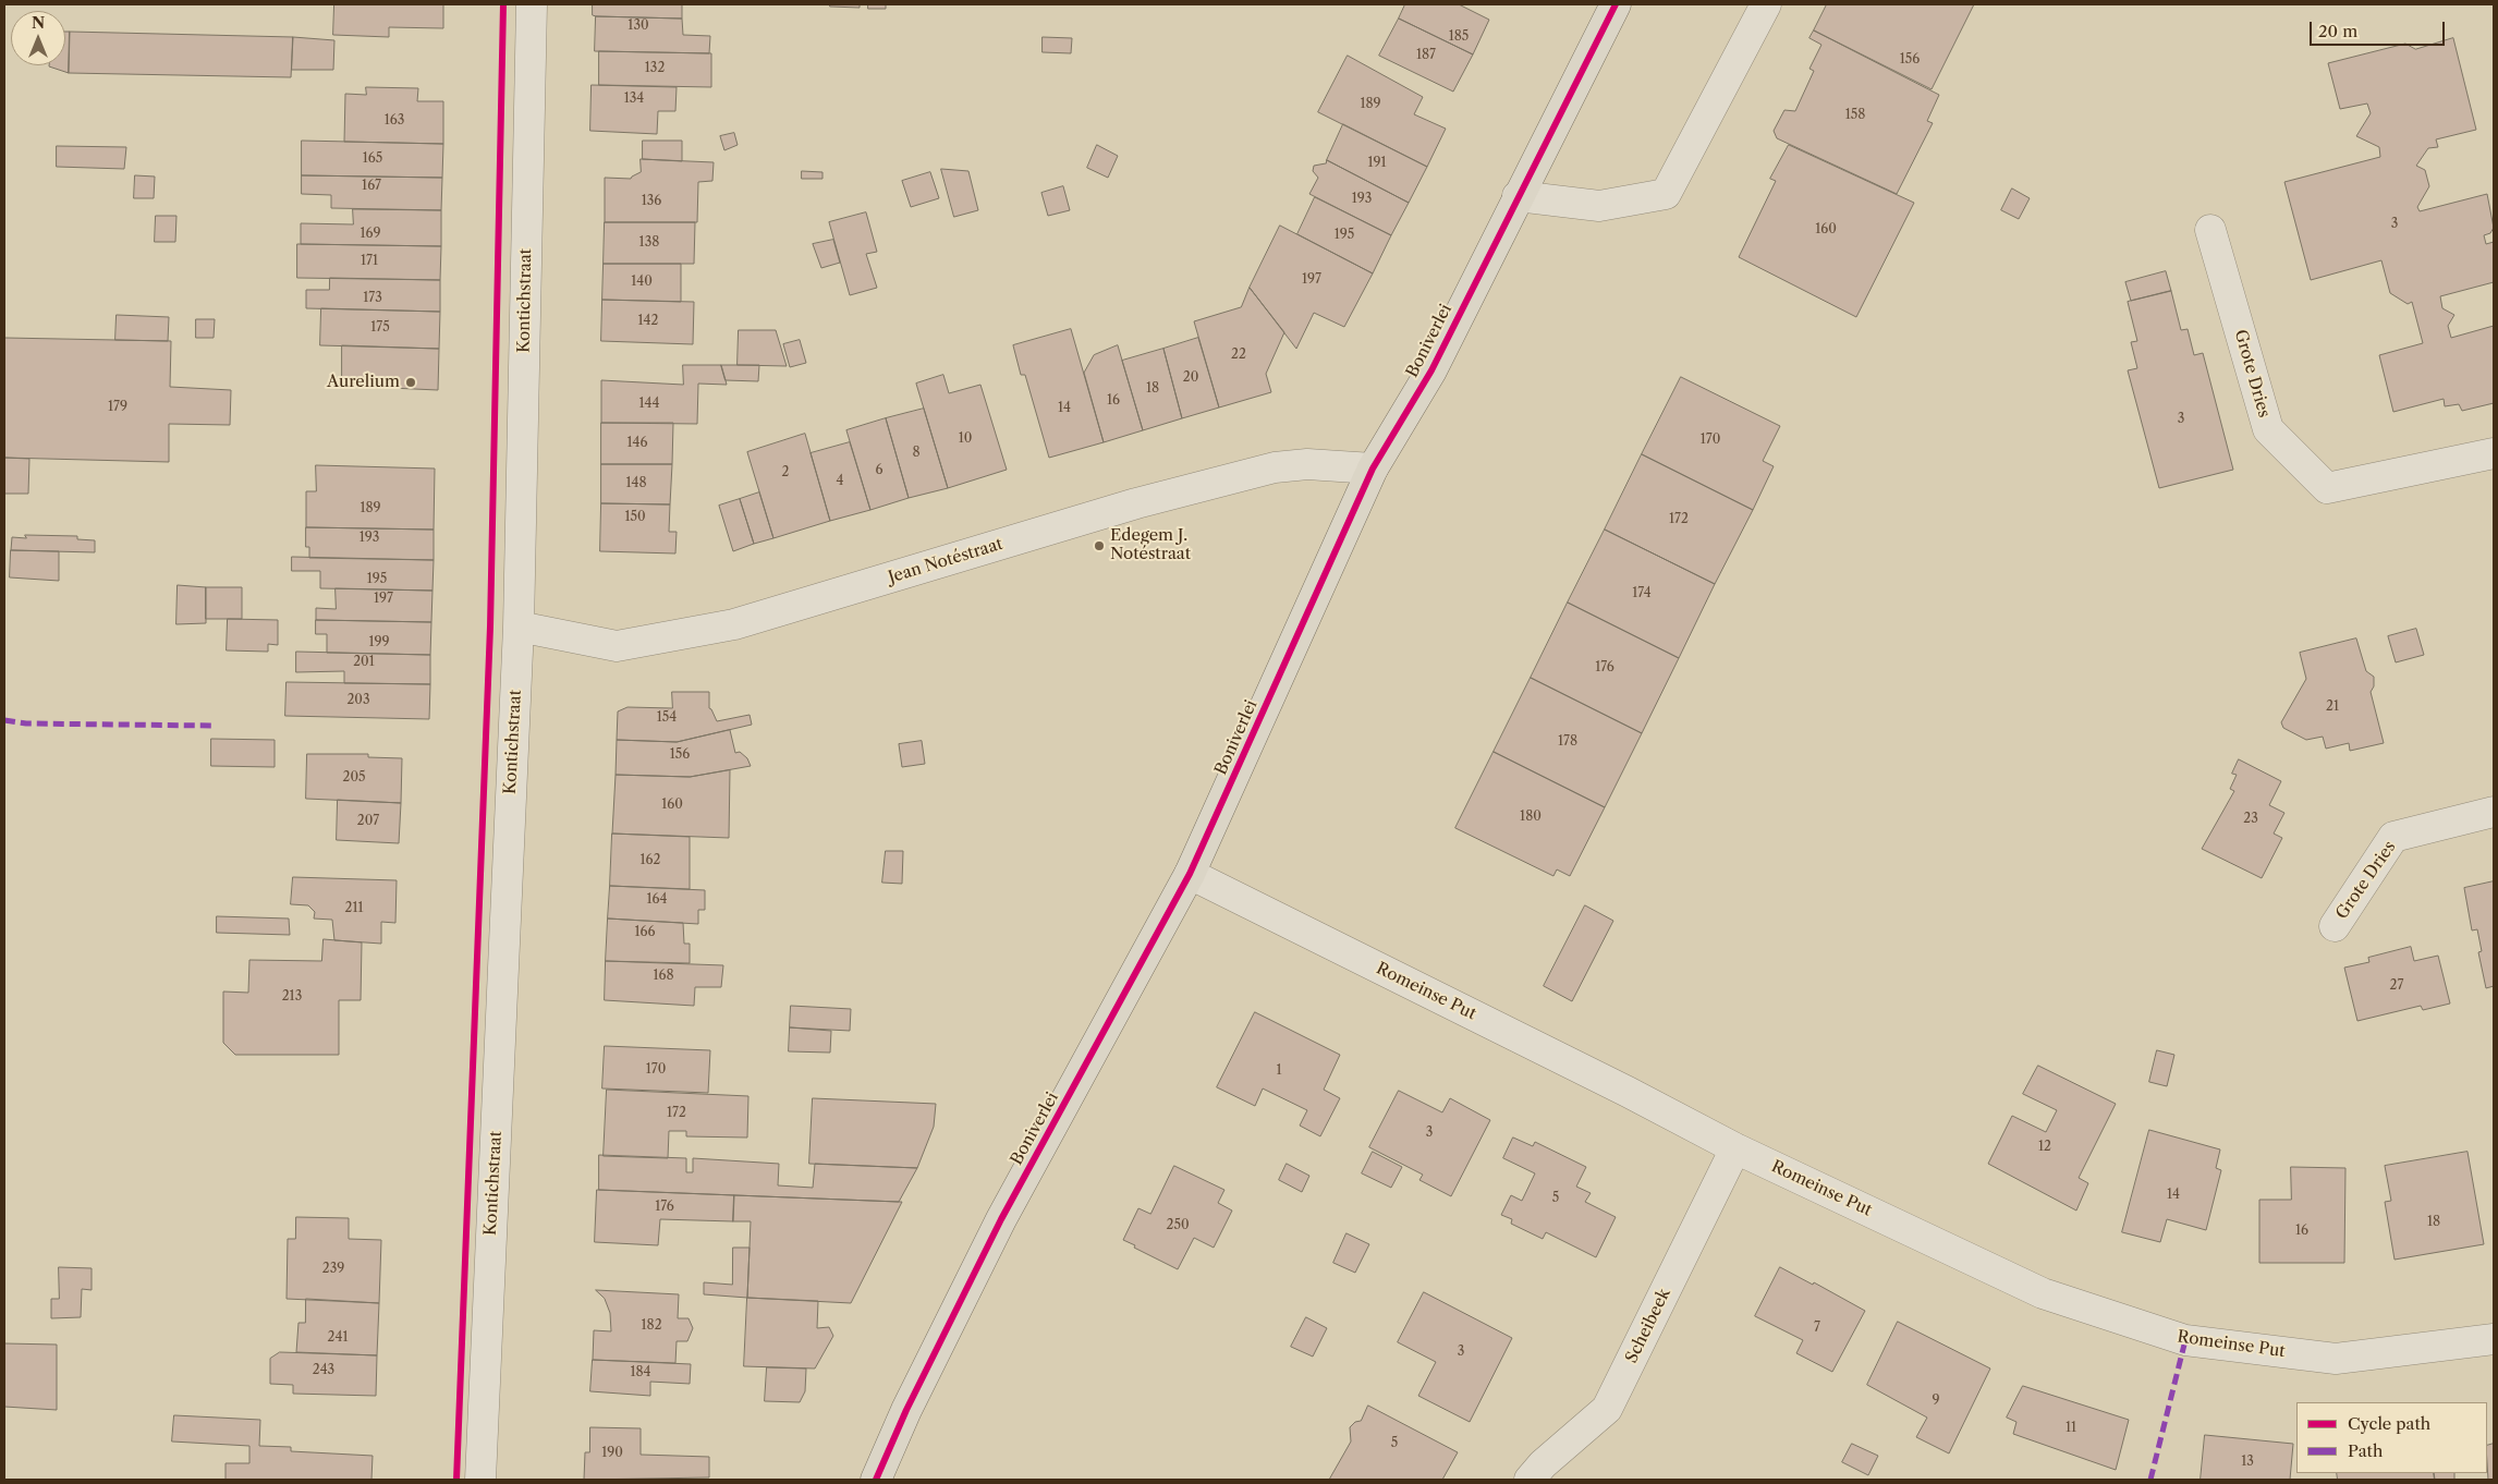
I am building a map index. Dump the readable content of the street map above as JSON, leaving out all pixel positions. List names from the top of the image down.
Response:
{
  "streets": {
    "main road": ["Boniverlei"],
    "street": [
      "Kontichstraat",
      "Grote Dries",
      "Jean Notéstraat",
      "Romeinse Put",
      "Scheibeek"
    ]
  },
  "crossings": [
    ["Kontichstraat", "Jean Notéstraat"],
    ["Boniverlei", "Jean Notéstraat"],
    ["Boniverlei", "Romeinse Put"],
    ["Romeinse Put", "Scheibeek"]
  ],
  "places": ["Aurelium", "Edegem J. Notéstraat"],
  "house_numbers": [
    "130",
    "185",
    "187",
    "156",
    "132",
    "134",
    "189",
    "158",
    "163",
    "165",
    "191",
    "167",
    "193",
    "136",
    "3",
    "160",
    "169",
    "195",
    "138",
    "171",
    "197",
    "140",
    "173",
    "142",
    "175",
    "22",
    "20",
    "18",
    "16",
    "144",
    "179",
    "14",
    "3",
    "10",
    "170",
    "146",
    "8",
    "6",
    "2",
    "4",
    "148",
    "189",
    "150",
    "172",
    "193",
    "195",
    "174",
    "197",
    "199",
    "201",
    "176",
    "203",
    "21",
    "154",
    "178",
    "156",
    "205",
    "160",
    "180",
    "23",
    "207",
    "162",
    "164",
    "211",
    "166",
    "168",
    "27",
    "213",
    "170",
    "1",
    "172",
    "3",
    "12",
    "14",
    "5",
    "176",
    "18",
    "250",
    "16",
    "239",
    "182",
    "7",
    "241",
    "3",
    "243",
    "184",
    "9",
    "11",
    "5",
    "190",
    "13"
  ],
  "legend": ["Cycle path", "Path"],
  "scale_bar": "20 m",
  "north": "top"
}
